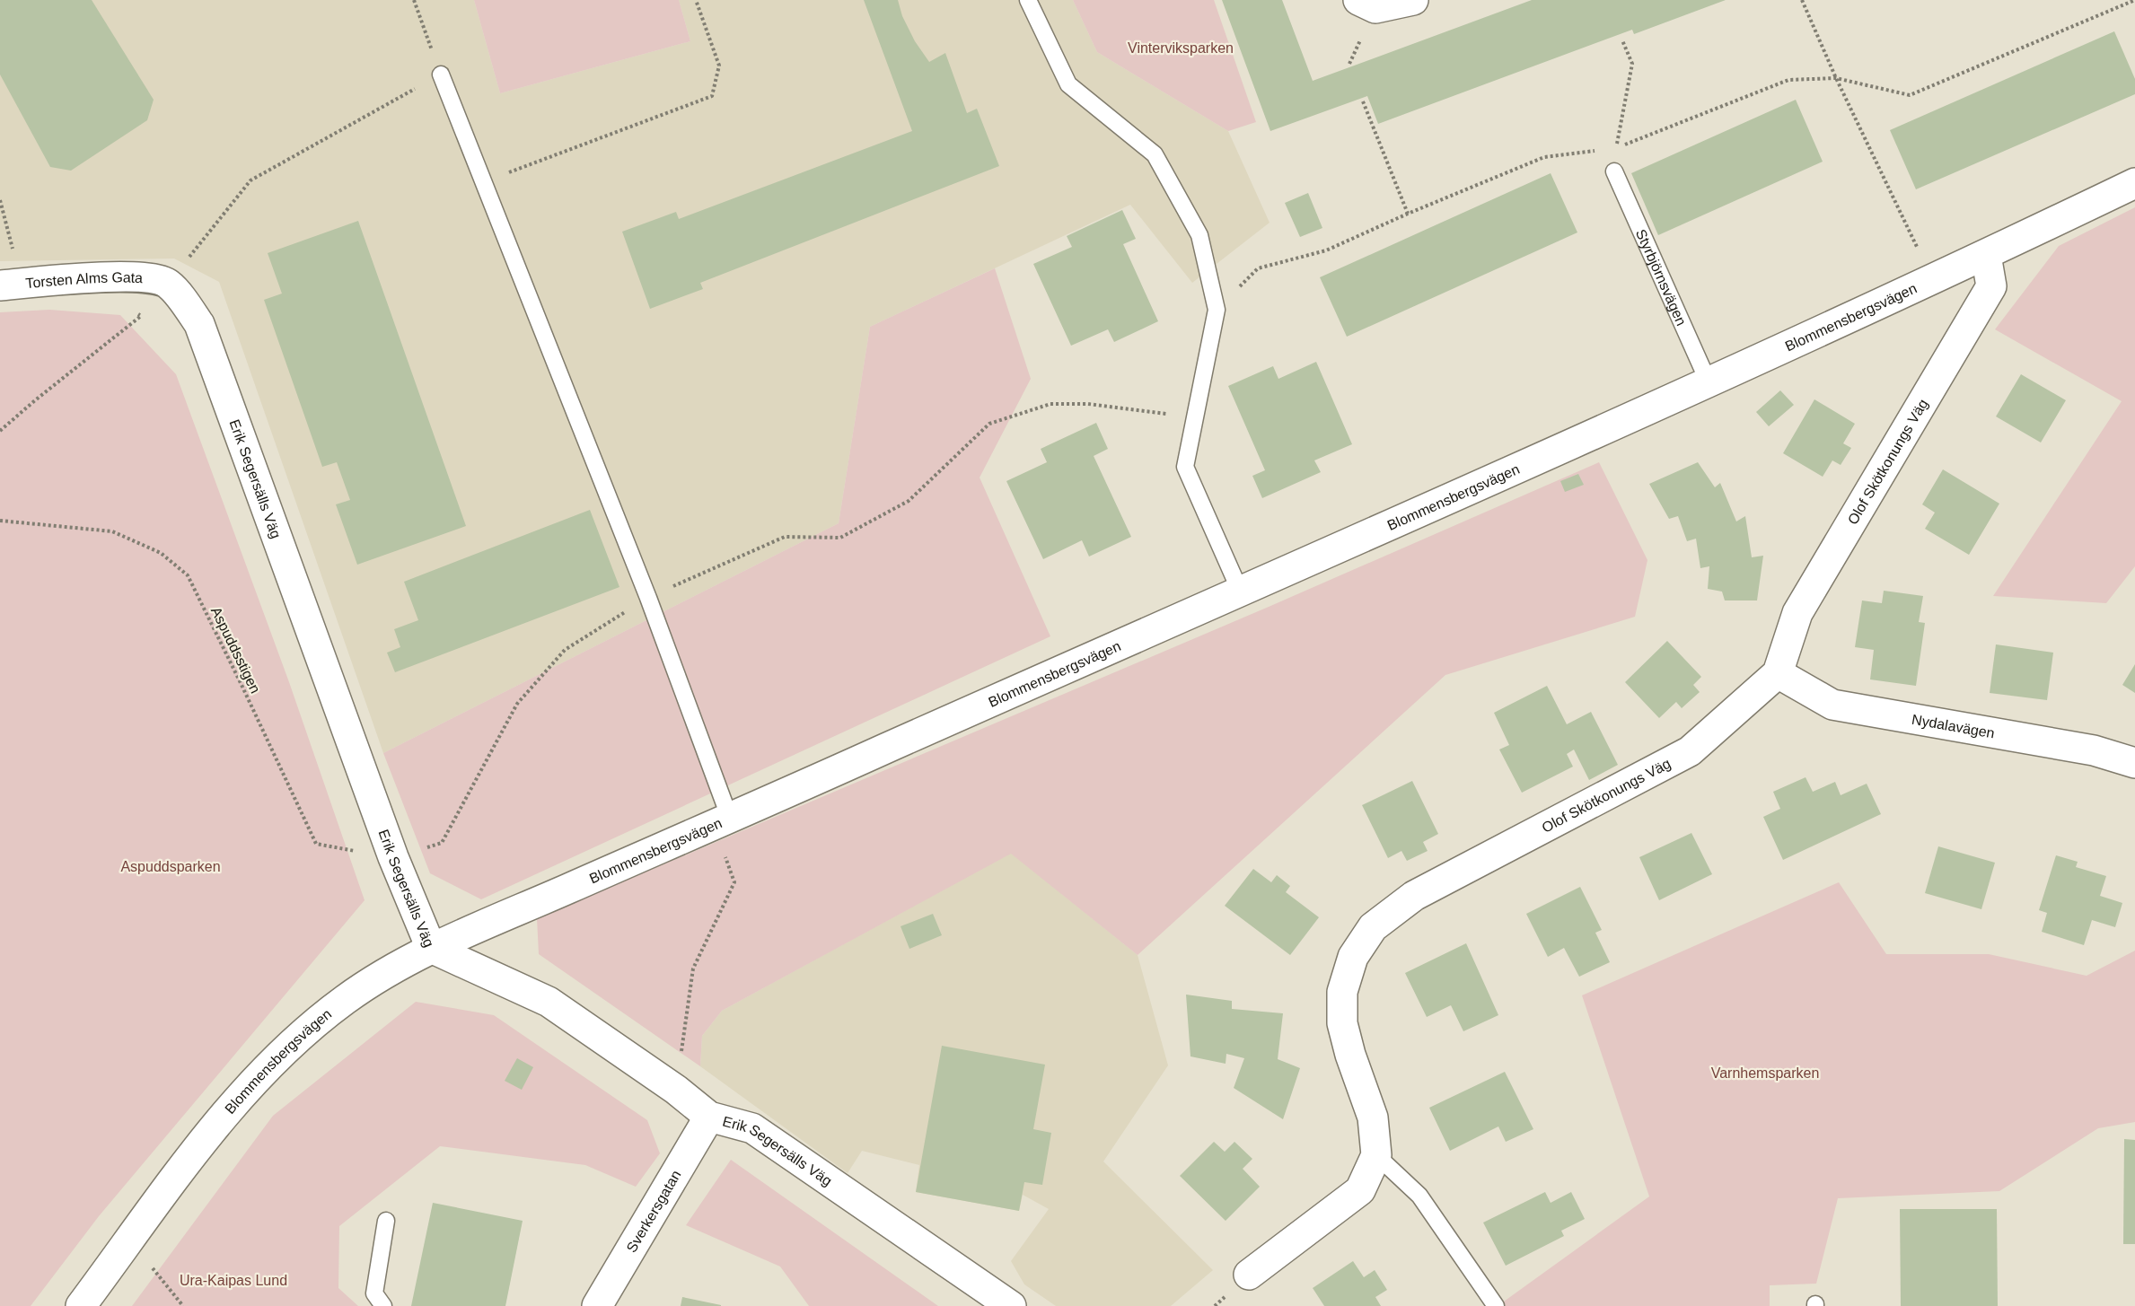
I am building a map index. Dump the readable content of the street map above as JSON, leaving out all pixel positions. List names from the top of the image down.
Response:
{
  "streets": {
    "street": [
      "Torsten Alms Gata",
      "Blommensbergsvägen",
      "Olof Skötkonungs Väg",
      "Erik Segersälls Väg",
      "Nydalavägen",
      "Sverkersgatan"
    ],
    "lane": ["Styrbjörnsvägen"],
    "path": ["Aspuddsstigen"]
  },
  "crossings": [
    ["Styrbjörnsvägen", "Blommensbergsvägen"],
    ["Torsten Alms Gata", "Erik Segersälls Väg"],
    ["Blommensbergsvägen", "Olof Skötkonungs Väg"],
    ["Blommensbergsvägen", "Erik Segersälls Väg"],
    ["Olof Skötkonungs Väg", "Nydalavägen"],
    ["Erik Segersälls Väg", "Aspuddsstigen"],
    ["Erik Segersälls Väg", "Sverkersgatan"]
  ],
  "parks": [
    "Vinterviksparken",
    "Aspuddsparken",
    "Varnhemsparken",
    "Ura-Kaipas Lund"
  ]
}
